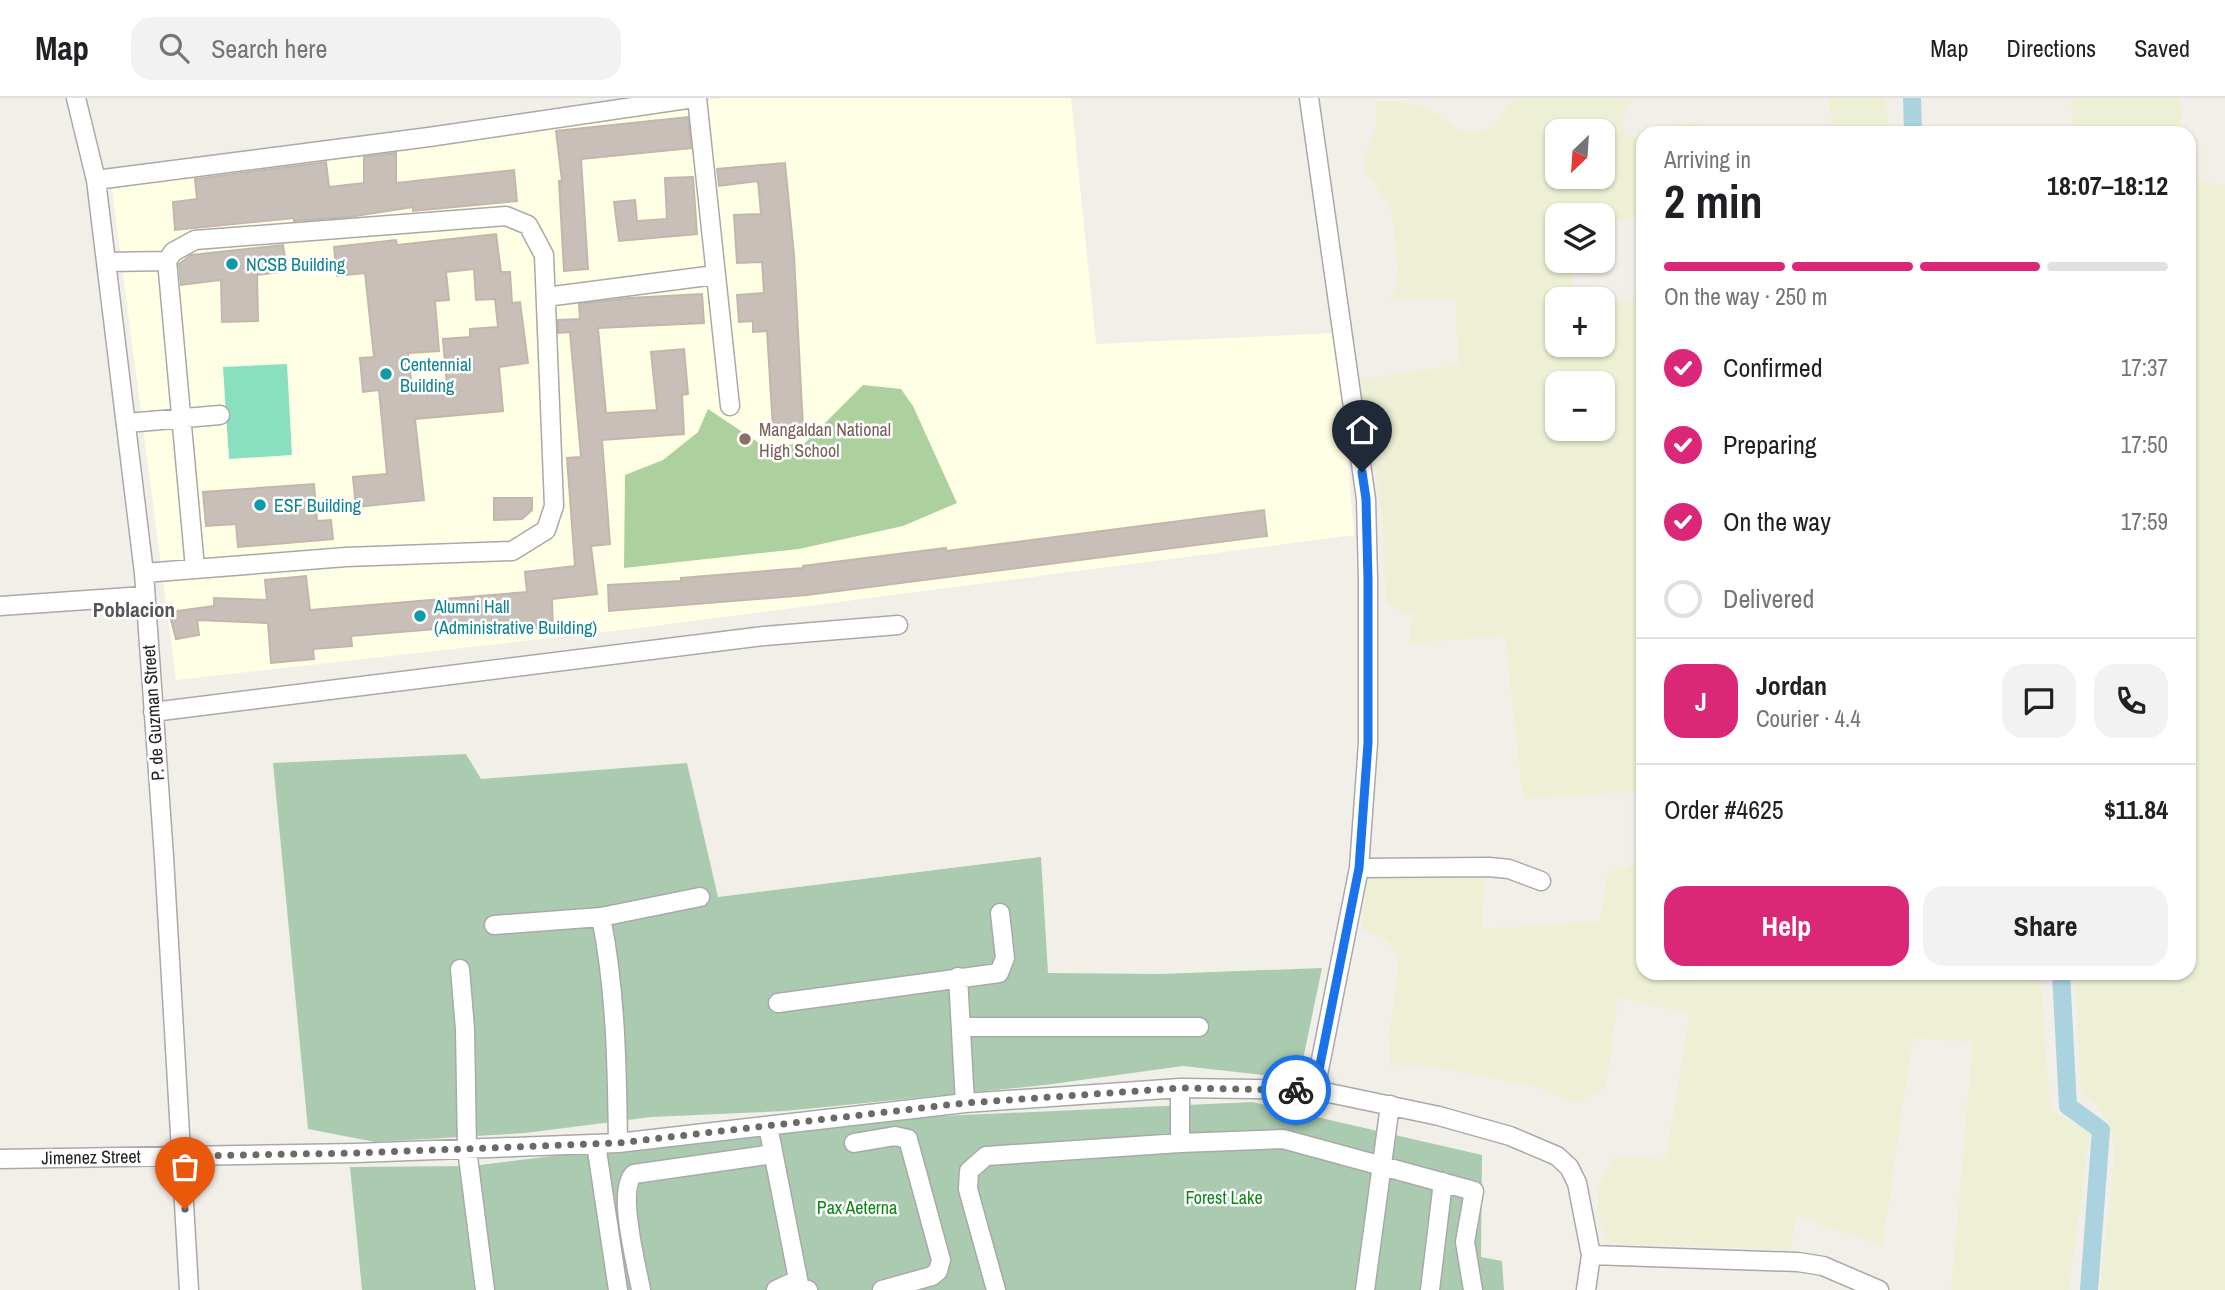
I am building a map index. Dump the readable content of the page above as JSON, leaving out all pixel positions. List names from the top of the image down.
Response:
{
  "streets": {
    "street": ["P. de Guzman Street", "Jimenez Street"]
  },
  "crossings": [
    ["P. de Guzman Street", "Jimenez Street"]
  ],
  "districts": ["Poblacion"],
  "parks": ["Forest Lake", "Pax Aeterna"],
  "places": [
    "NCSB Building",
    "Centennial Building",
    "Mangaldan National High School",
    "ESF Building",
    "Alumni Hall (Administrative Building)"
  ],
  "north": "bottom left",
  "page": {
    "header": "Map",
    "search": "Search here",
    "nav": ["Map", "Directions", "Saved"],
    "map_buttons": ["+", "−"],
    "heading": ["2 min", "Arriving in", "18:07–18:12"],
    "panel": [
      "Jordan",
      "Courier · 4.4",
      "Order #4625",
      "$11.84"
    ],
    "bar": "On the way · 250 m",
    "list": [
      ["Confirmed", "17:37"],
      ["Preparing", "17:50"],
      ["On the way", "17:59"],
      "Delivered"
    ],
    "round": "J",
    "buttons": ["Help", "Share"]
  }
}
